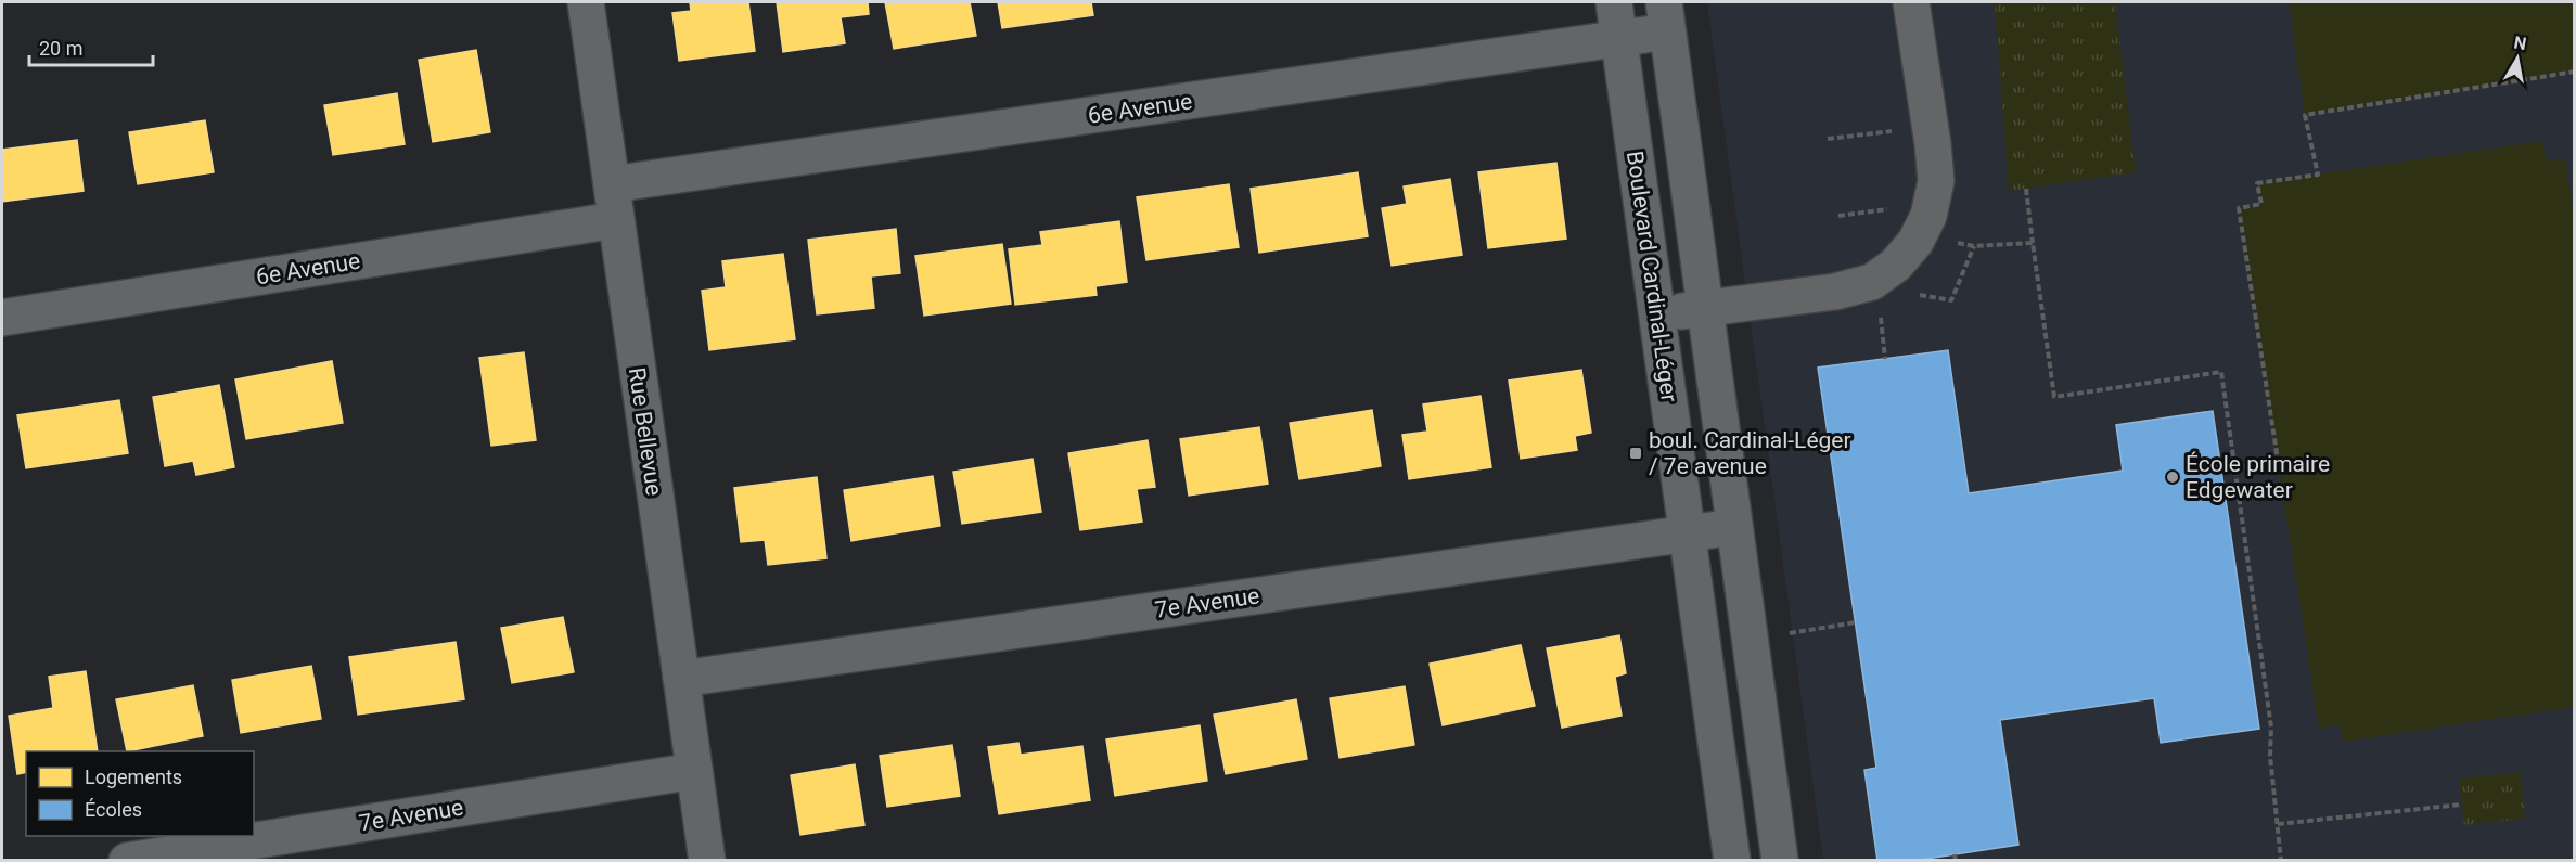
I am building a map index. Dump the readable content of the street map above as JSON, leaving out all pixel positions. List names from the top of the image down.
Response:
{
  "streets": {
    "street": [
      "6e Avenue",
      "Boulevard Cardinal-Léger",
      "Rue Bellevue",
      "7e Avenue"
    ]
  },
  "crossings": [
    ["6e Avenue", "Boulevard Cardinal-Léger"],
    ["6e Avenue", "Rue Bellevue"],
    ["Boulevard Cardinal-Léger", "7e Avenue"],
    ["Rue Bellevue", "7e Avenue"]
  ],
  "places": {
    "transit": ["boul. Cardinal-Léger / 7e avenue"],
    "other": ["École primaire Edgewater"]
  },
  "legend": ["Logements", "Écoles"],
  "scale_bar": "20 m",
  "north": "top"
}
